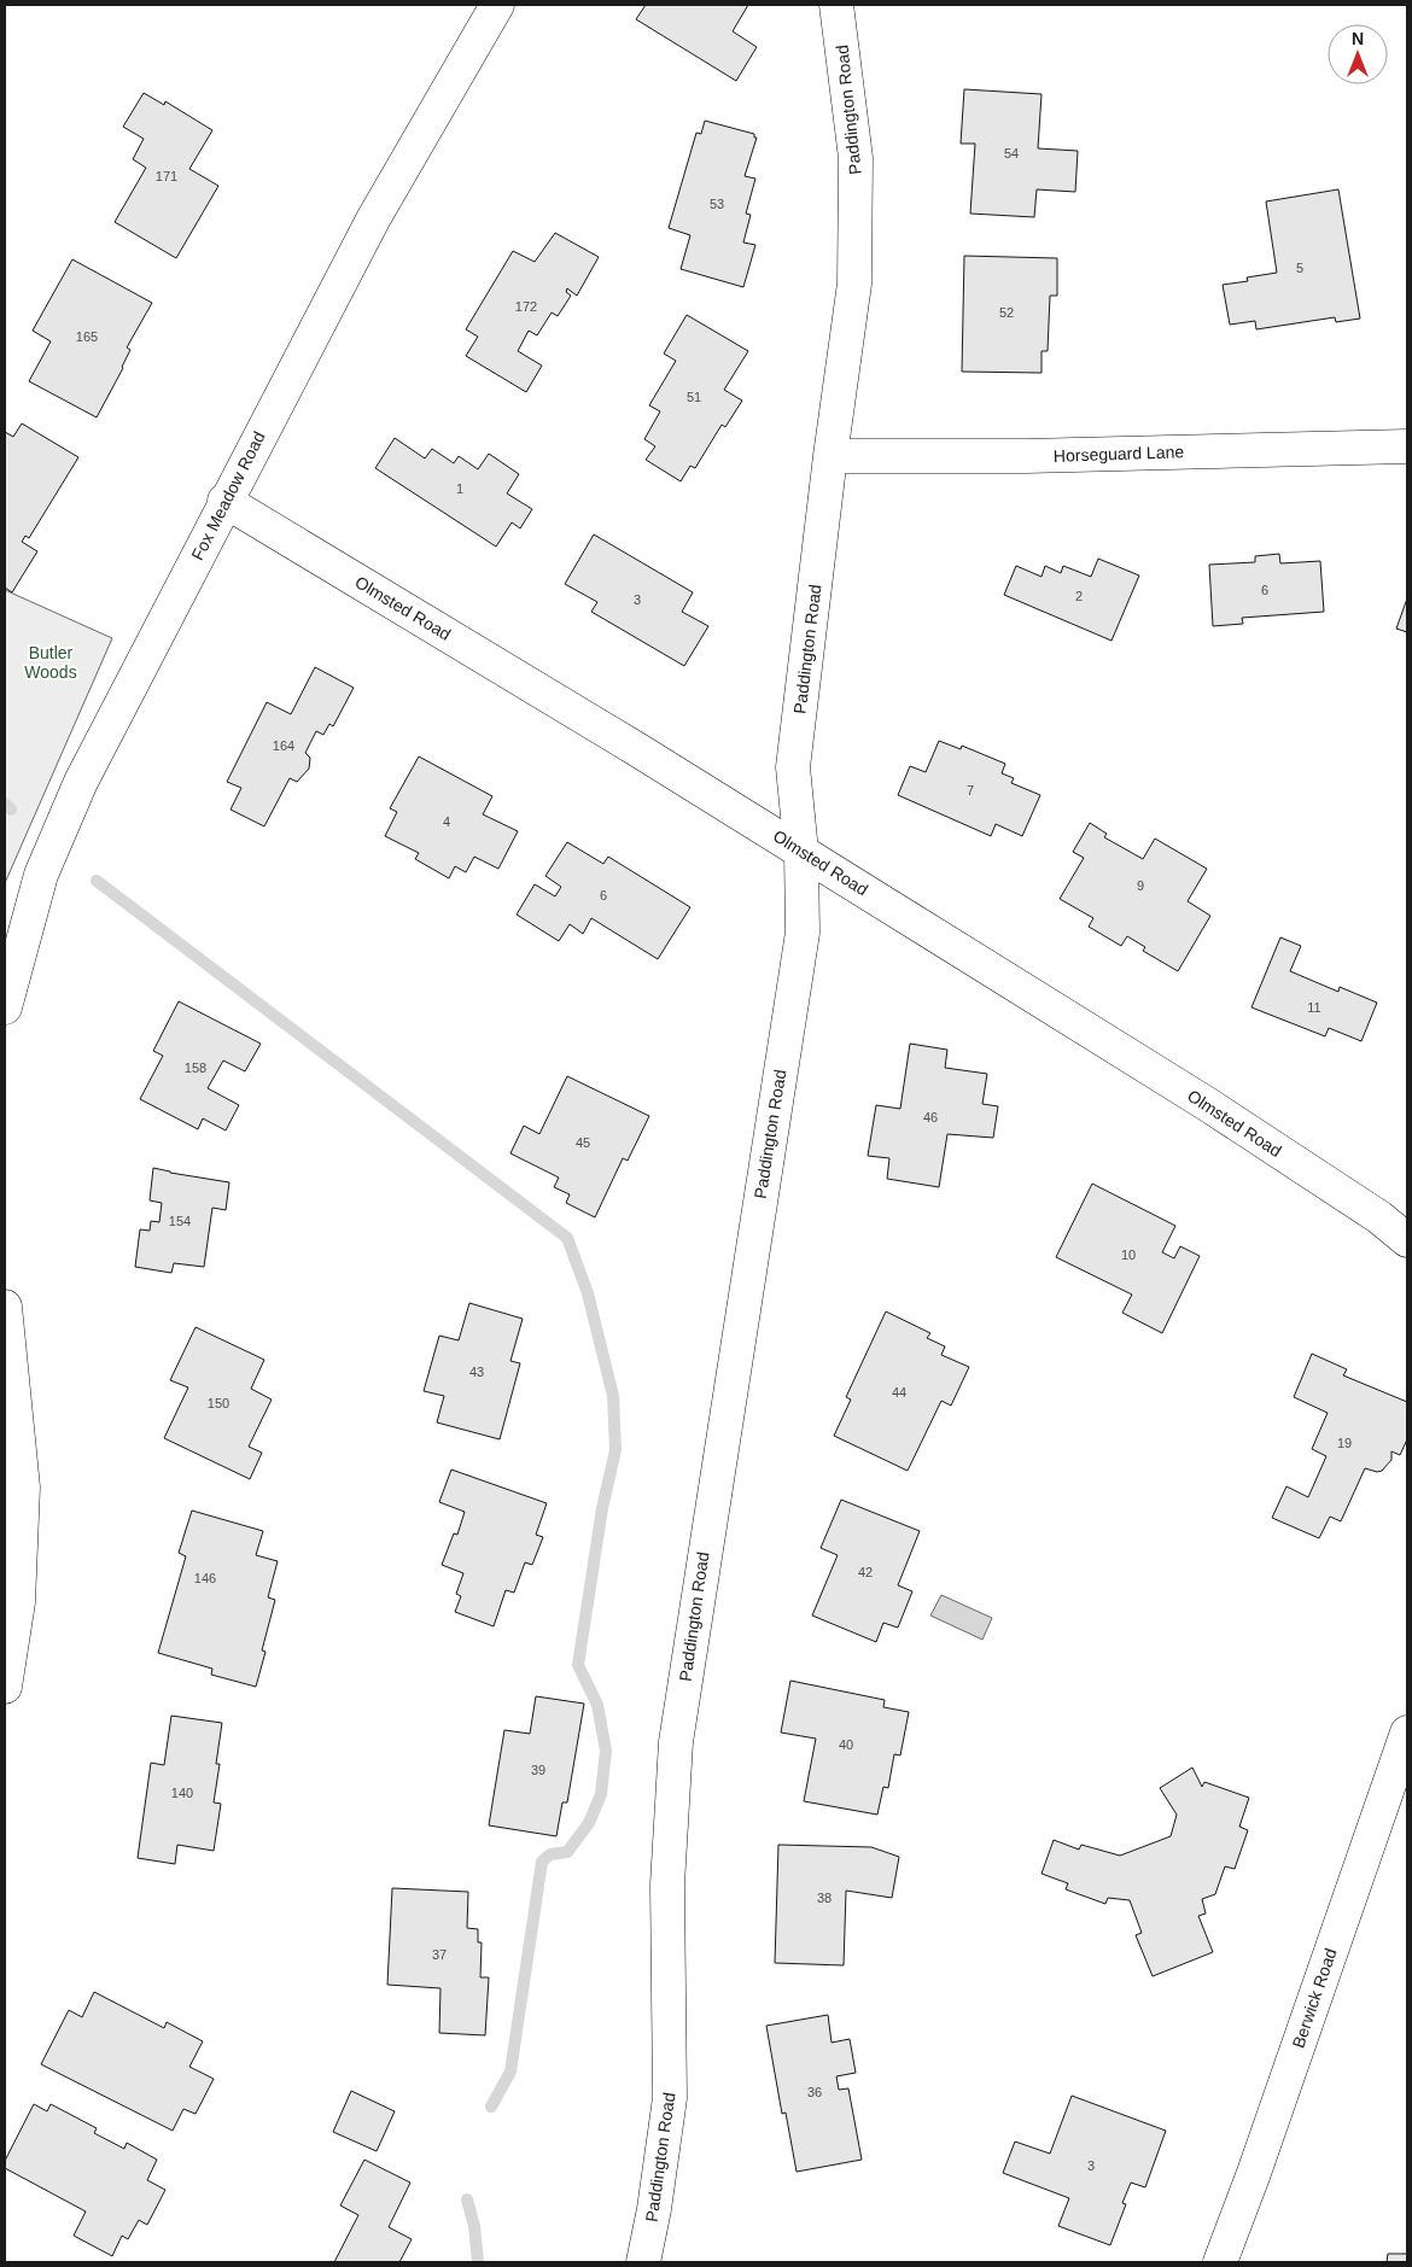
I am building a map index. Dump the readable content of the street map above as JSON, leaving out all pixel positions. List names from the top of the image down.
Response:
{
  "streets": {
    "street": [
      "Paddington Road",
      "Horseguard Lane",
      "Fox Meadow Road",
      "Olmsted Road",
      "Berwick Road"
    ]
  },
  "crossings": [
    ["Paddington Road", "Horseguard Lane"],
    ["Paddington Road", "Olmsted Road"],
    ["Fox Meadow Road", "Olmsted Road"]
  ],
  "parks": ["Butler Woods"],
  "house_numbers": [
    "54",
    "171",
    "53",
    "5",
    "172",
    "52",
    "165",
    "51",
    "1",
    "6",
    "2",
    "3",
    "164",
    "7",
    "4",
    "9",
    "6",
    "11",
    "158",
    "46",
    "45",
    "154",
    "10",
    "43",
    "44",
    "150",
    "19",
    "42",
    "146",
    "40",
    "39",
    "140",
    "38",
    "37",
    "36",
    "3"
  ],
  "north": "top"
}
